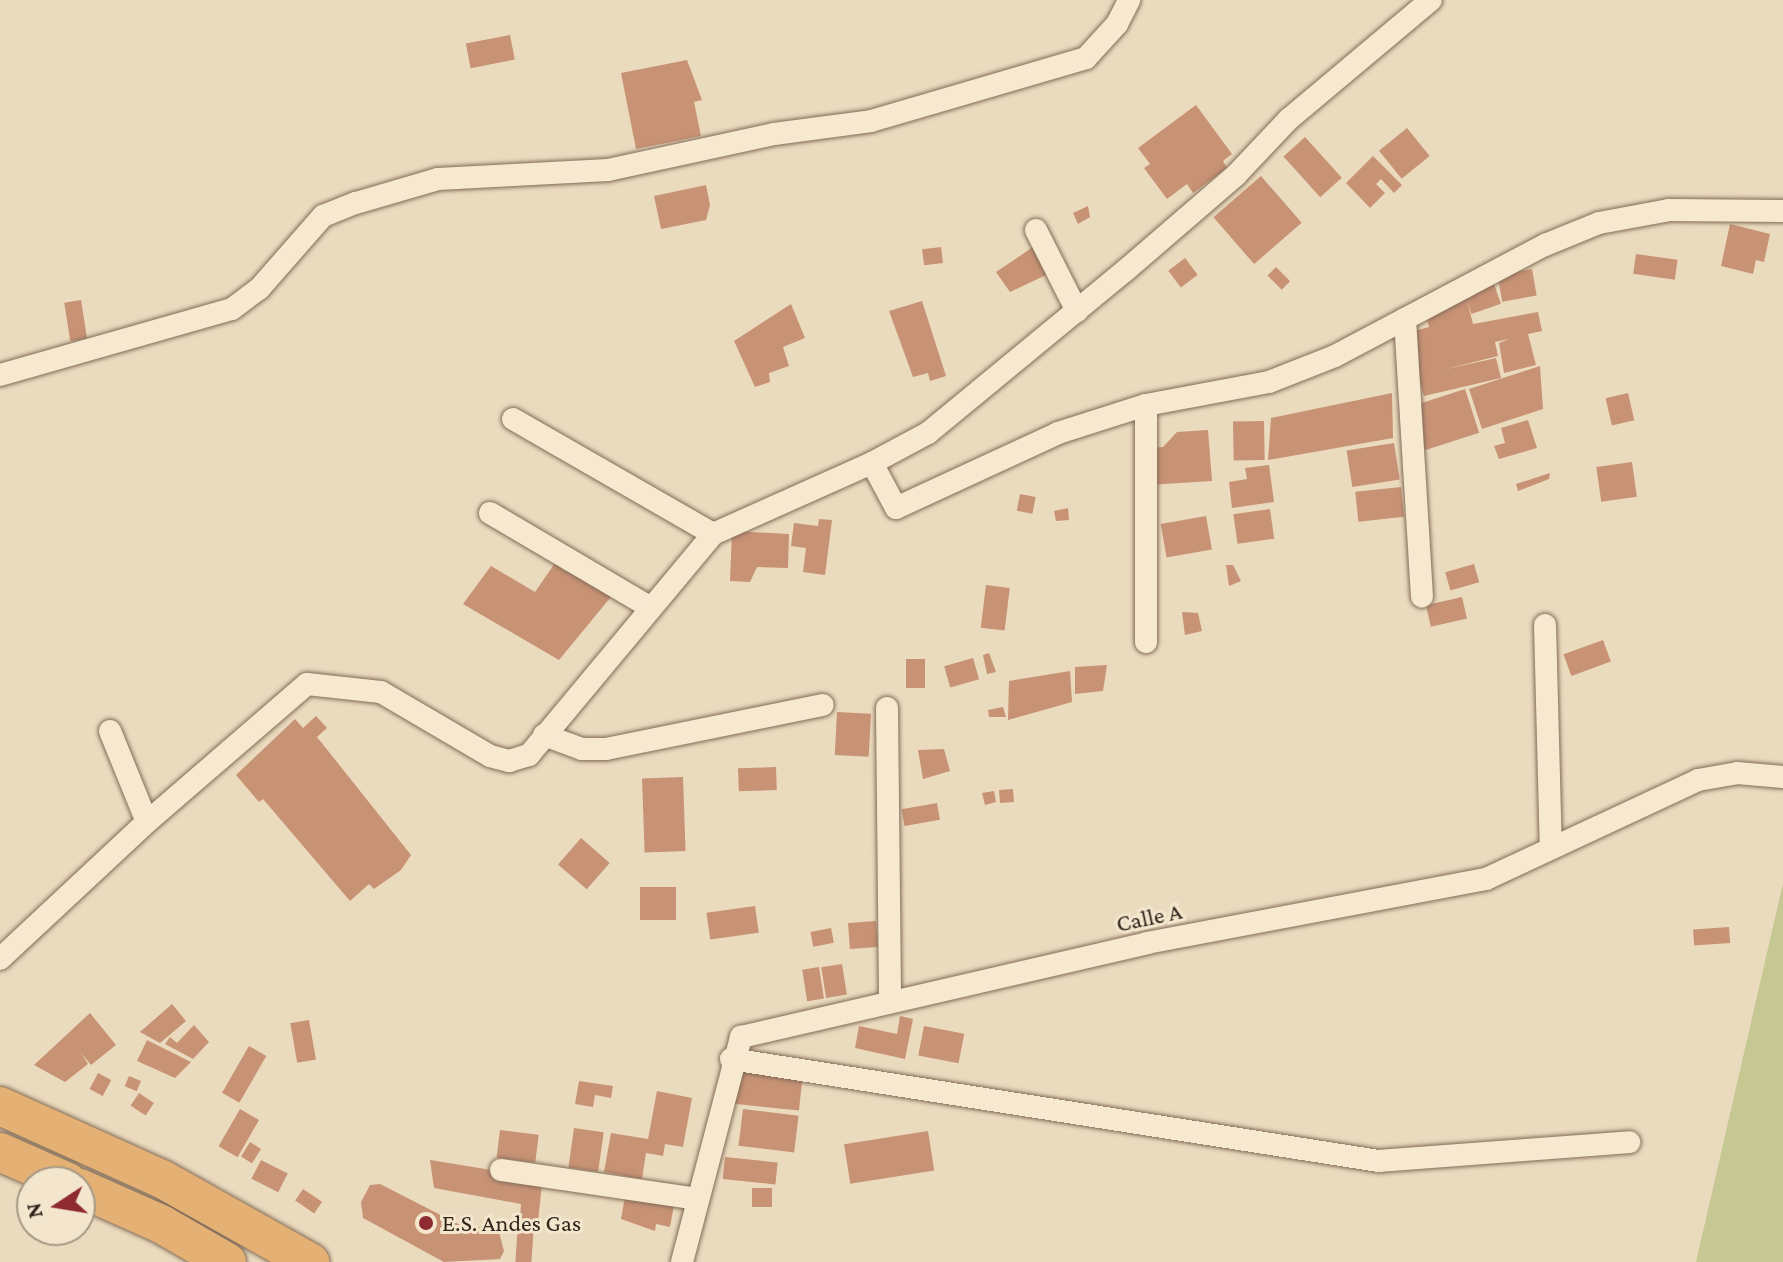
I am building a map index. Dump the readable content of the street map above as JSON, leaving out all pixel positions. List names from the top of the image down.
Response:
{
  "streets": {
    "street": ["Calle A"]
  },
  "places": ["E.S. Andes Gas"],
  "north": "left"
}
